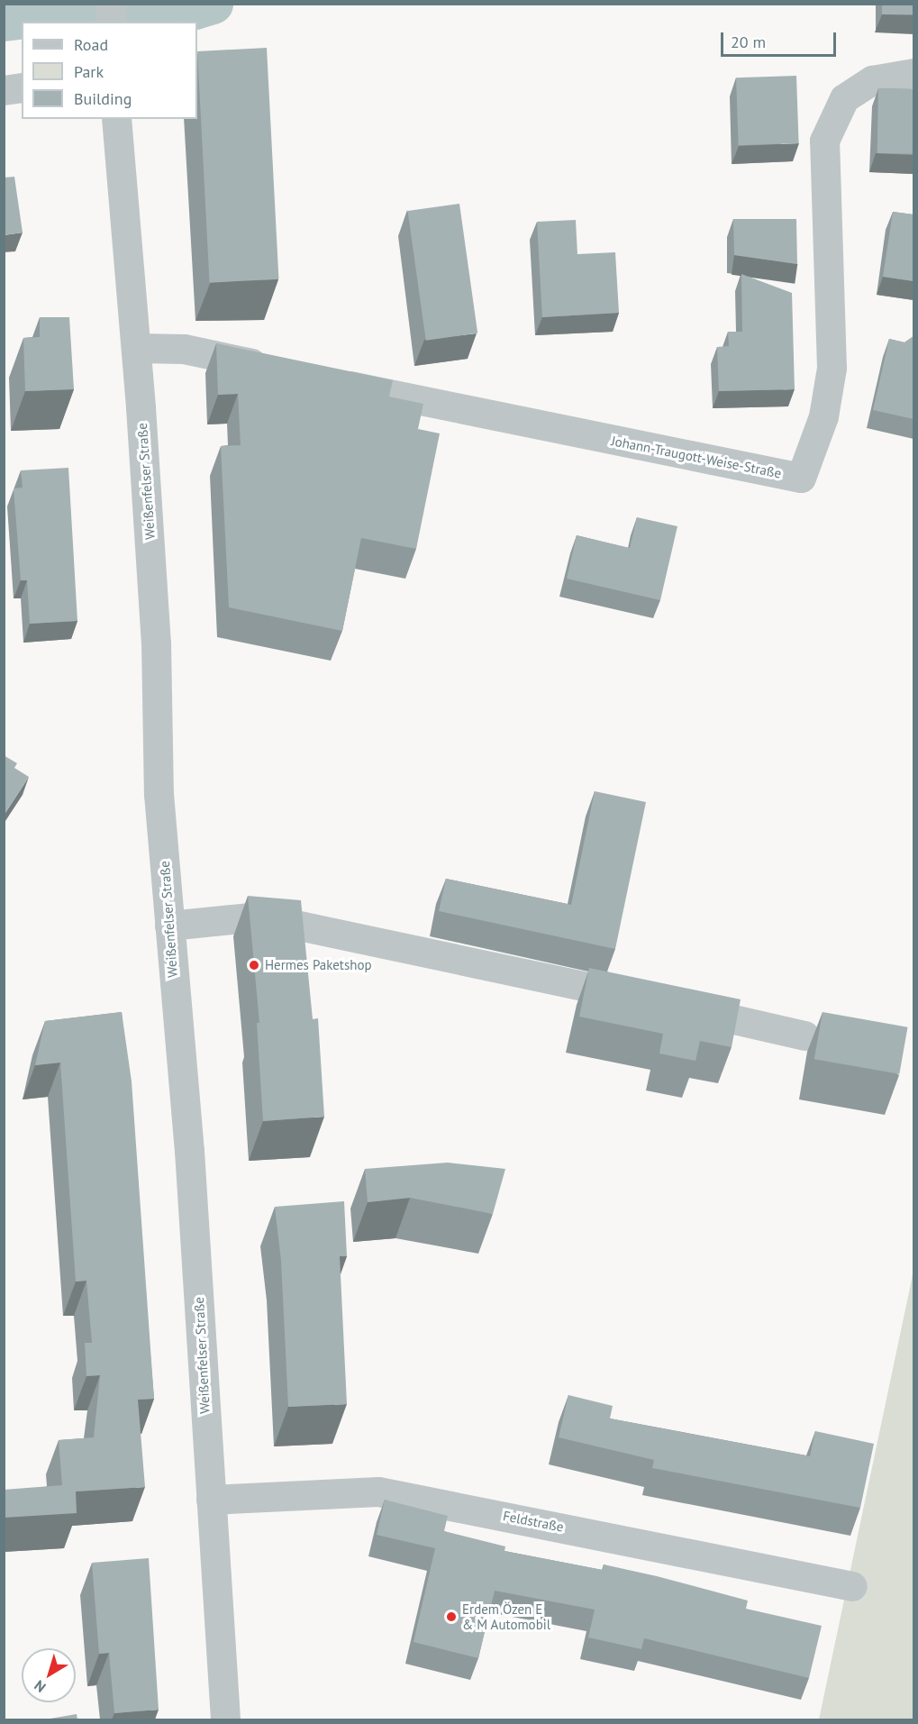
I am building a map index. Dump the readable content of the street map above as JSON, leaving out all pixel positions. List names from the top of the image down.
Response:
{
  "streets": {
    "street": ["Johann-Traugott-Weise-Straße", "Weißenfelser Straße", "Feldstraße"]
  },
  "crossings": [
    ["Weißenfelser Straße", "Feldstraße"]
  ],
  "places": ["Hermes Paketshop", "Erdem Özen E & M Automobil"],
  "legend": ["Road", "Park", "Building"],
  "scale_bar": "20 m",
  "north": "bottom left"
}
